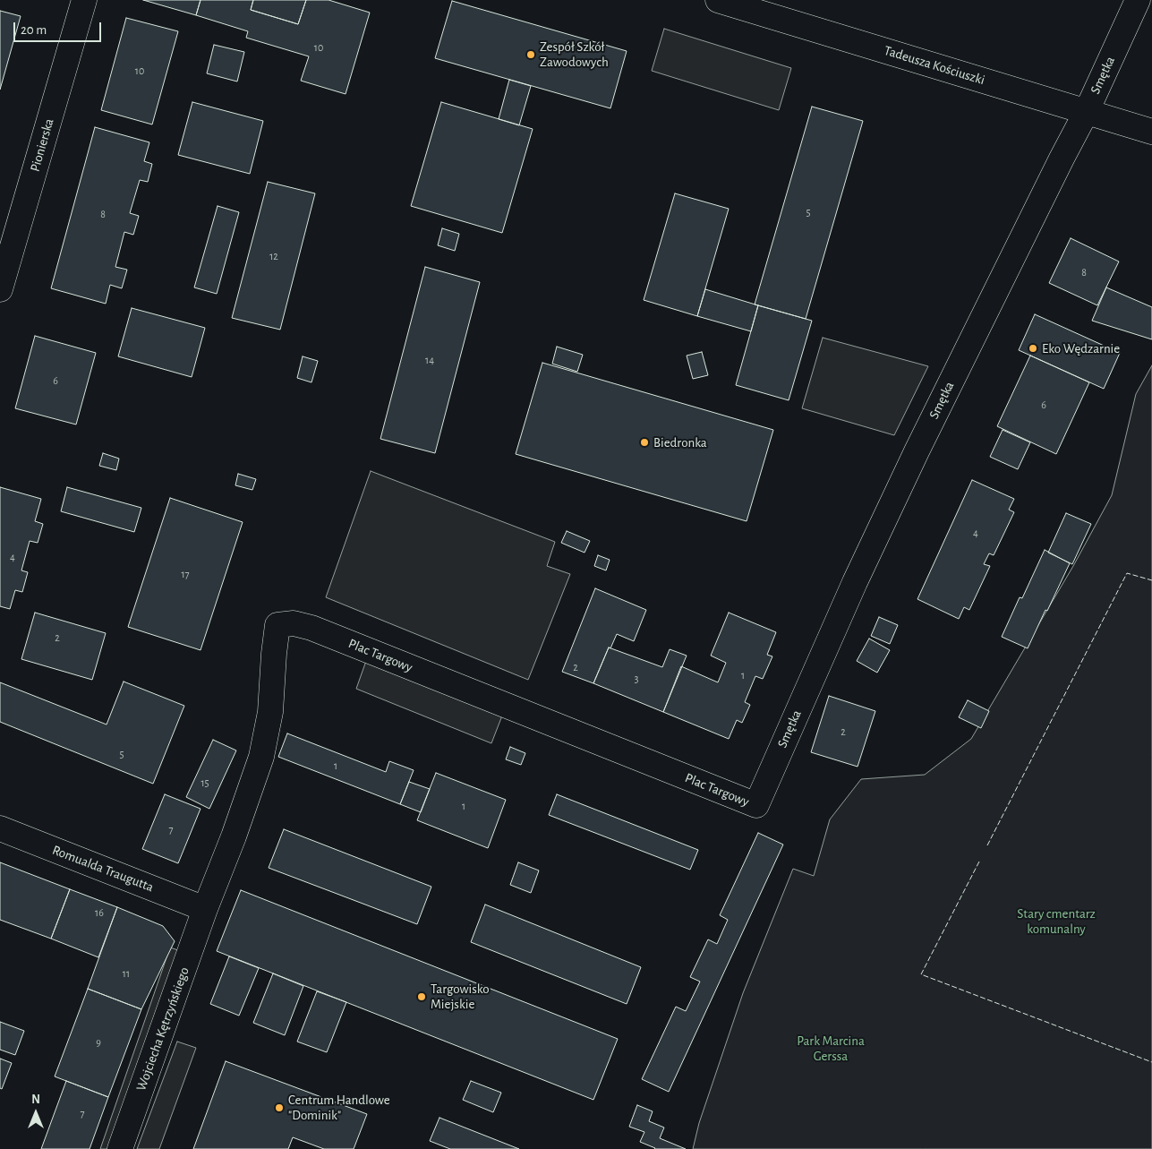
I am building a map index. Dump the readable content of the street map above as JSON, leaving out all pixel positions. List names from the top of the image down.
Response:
{
  "streets": {
    "street": [
      "Tadeusza Kościuszki",
      "Smętka",
      "Pionierska",
      "Plac Targowy",
      "Romualda Traugutta",
      "Wojciecha Kętrzyńskiego"
    ]
  },
  "crossings": [
    ["Tadeusza Kościuszki", "Smętka"],
    ["Smętka", "Plac Targowy"],
    ["Plac Targowy", "Romualda Traugutta"],
    ["Plac Targowy", "Wojciecha Kętrzyńskiego"],
    ["Romualda Traugutta", "Wojciecha Kętrzyńskiego"]
  ],
  "parks": ["Stary cmentarz komunalny", "Park Marcina Gerssa"],
  "places": [
    "Zespół Szkół Zawodowych",
    "Eko Wędzarnie",
    "Biedronka",
    "Targowisko Miejskie",
    "Centrum Handlowe \"Dominik\""
  ],
  "house_numbers": [
    "10",
    "10",
    "5",
    "8",
    "12",
    "8",
    "14",
    "6",
    "6",
    "4",
    "4",
    "17",
    "2",
    "2",
    "1",
    "3",
    "2",
    "5",
    "1",
    "15",
    "1",
    "7",
    "16",
    "11",
    "9",
    "7"
  ],
  "scale_bar": "20 m",
  "north": "top"
}
